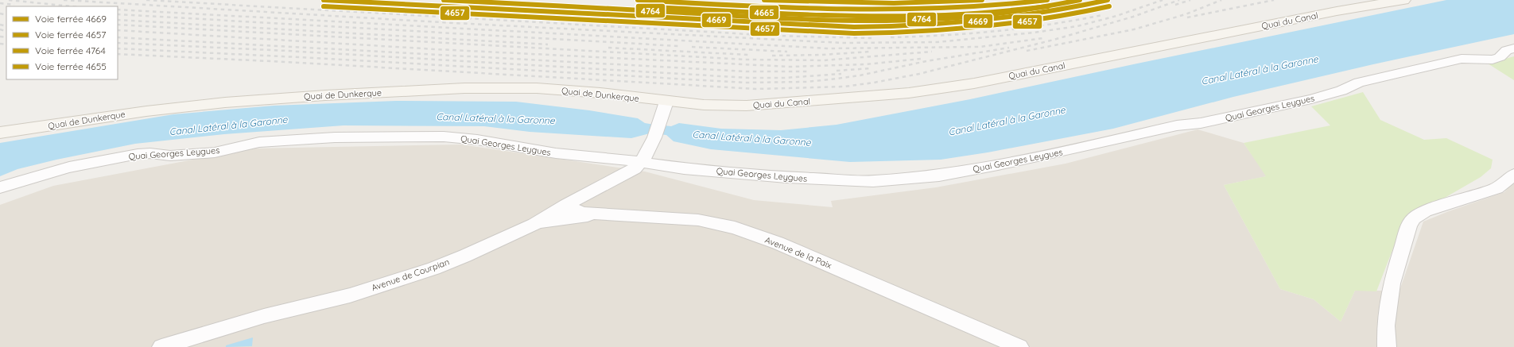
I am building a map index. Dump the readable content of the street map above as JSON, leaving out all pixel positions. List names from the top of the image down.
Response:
{
  "streets": {
    "street": [
      "Quai du Canal",
      "Quai de Dunkerque",
      "Quai Georges Leygues",
      "Avenue de la Paix",
      "Avenue de Courpian"
    ]
  },
  "crossings": [
    ["Quai du Canal", "Quai de Dunkerque"],
    ["Quai Georges Leygues", "Avenue de Courpian"],
    ["Avenue de la Paix", "Avenue de Courpian"]
  ],
  "water": ["Canal Latéral à la Garonne"],
  "lines": [
    "rail line 4669",
    "rail line 4764",
    "rail line 4655",
    "rail line 4657",
    "transit line 4665"
  ],
  "legend": [
    "Voie ferrée 4669",
    "Voie ferrée 4657",
    "Voie ferrée 4764",
    "Voie ferrée 4655"
  ]
}
